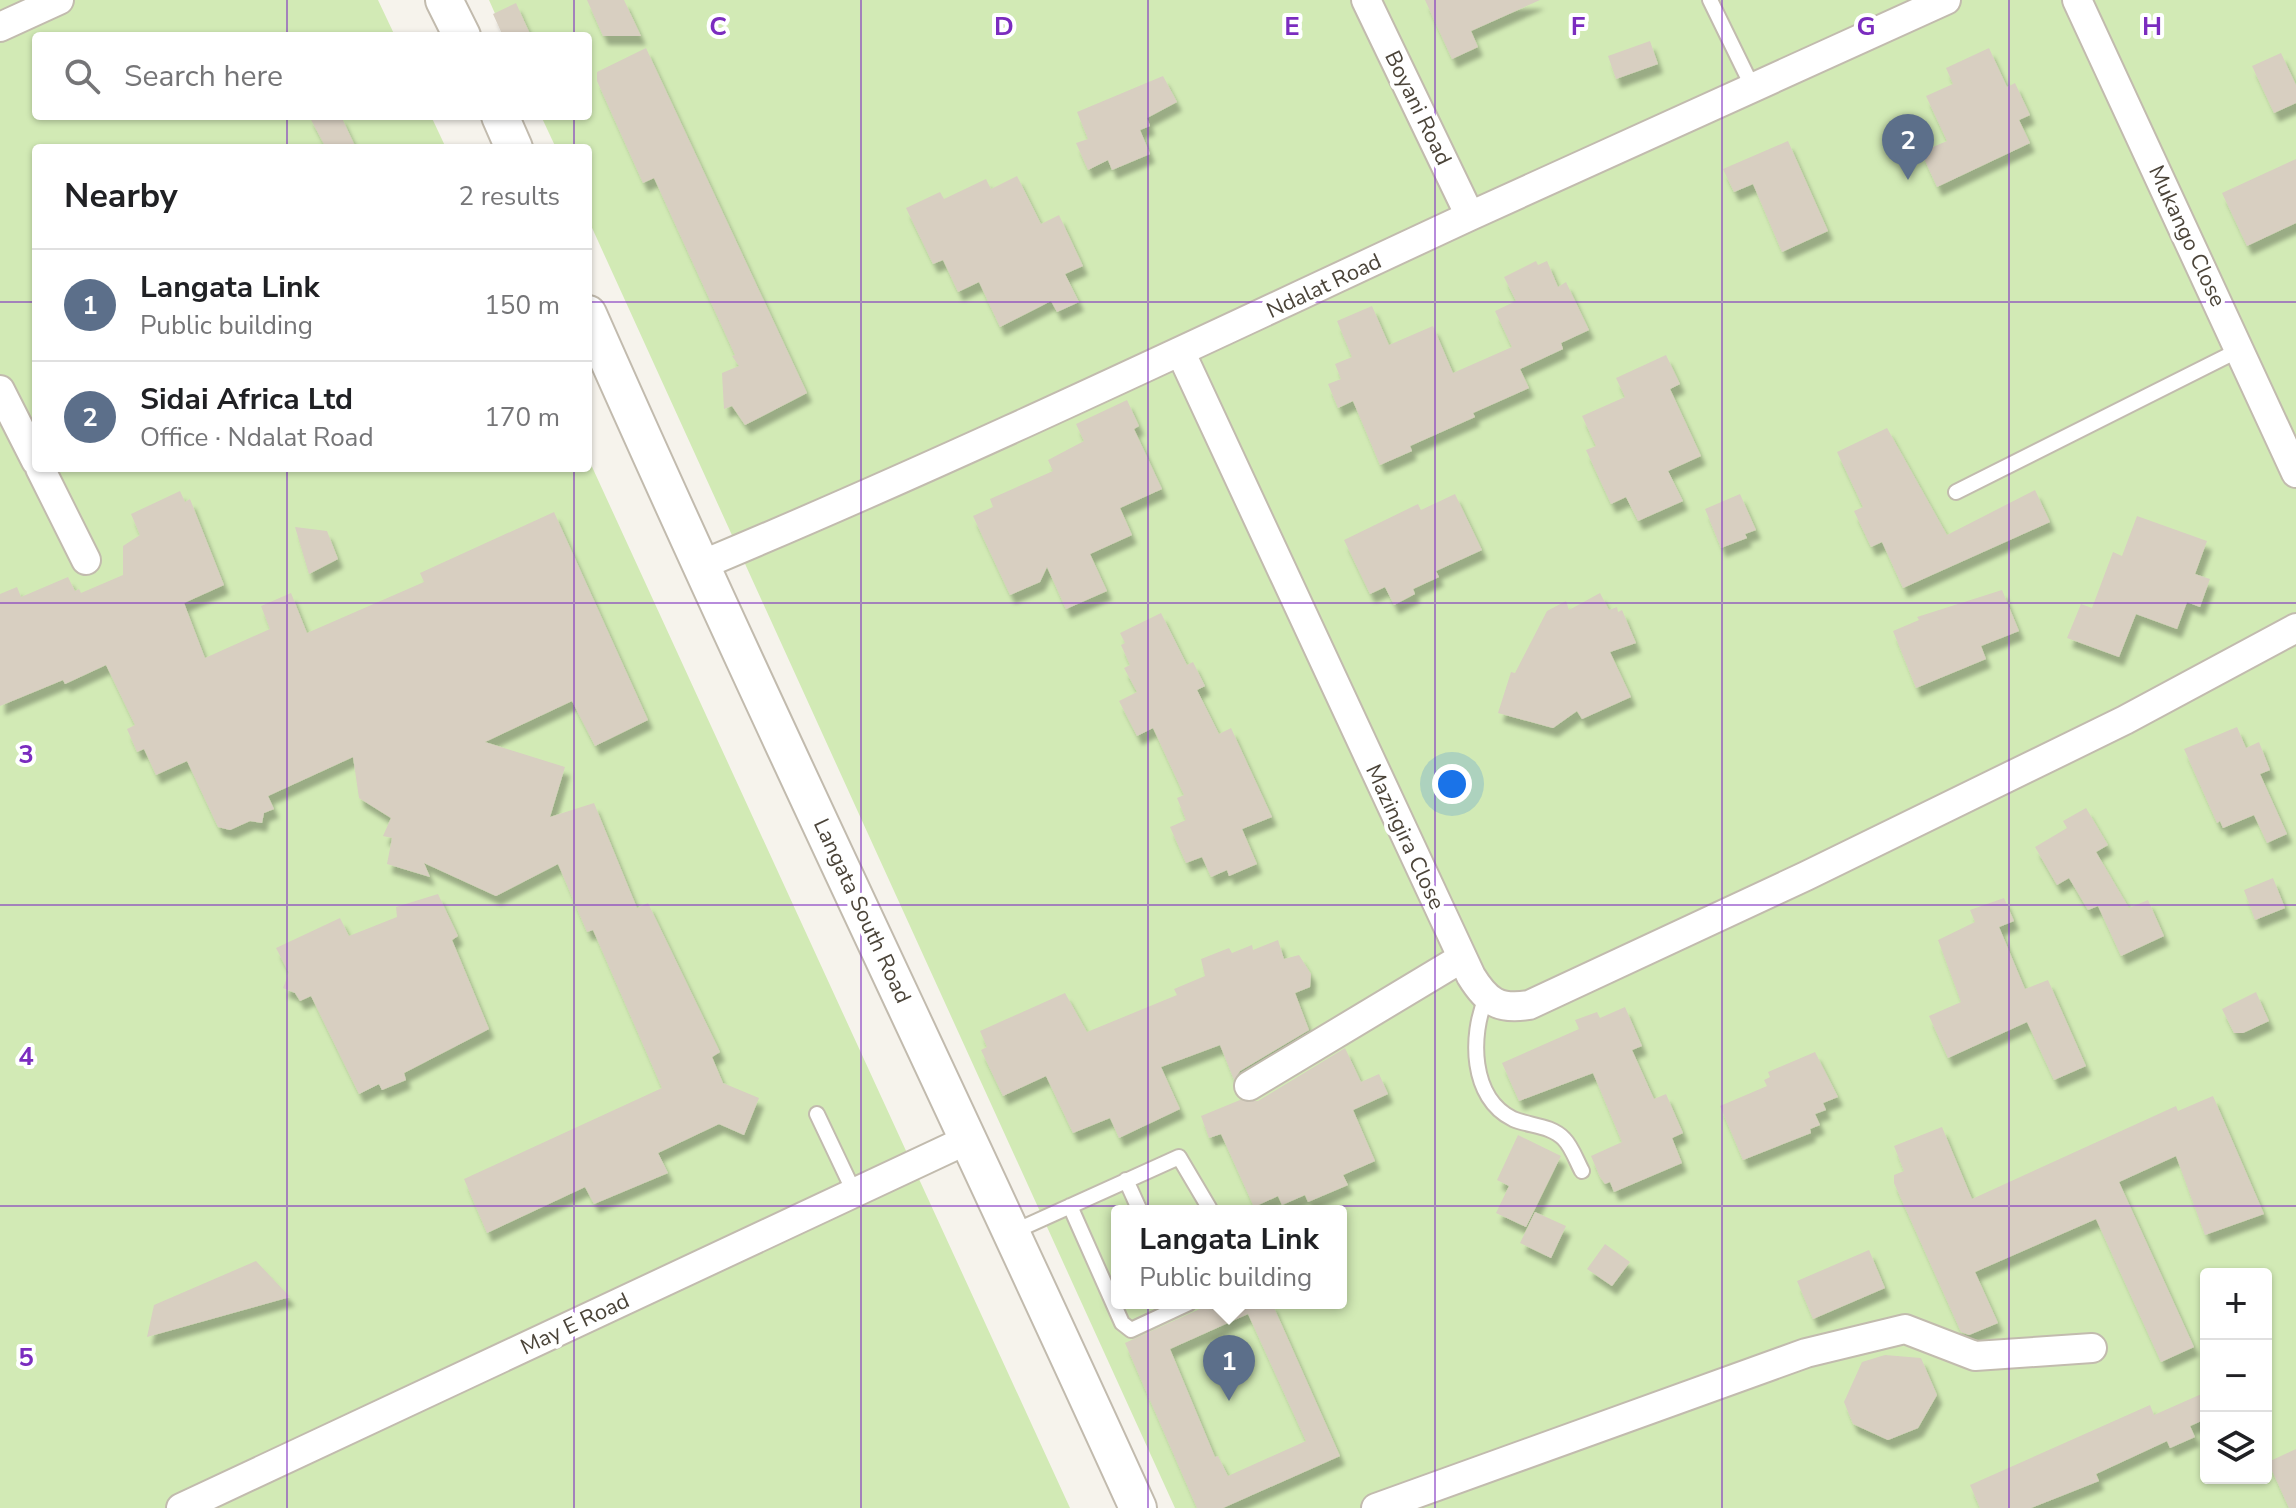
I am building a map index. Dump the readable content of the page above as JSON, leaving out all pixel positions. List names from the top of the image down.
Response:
{
  "streets": {
    "street": [
      "Boyani Road",
      "Mukango Close",
      "Ndalat Road",
      "Mazingira Close",
      "Langata South Road",
      "May E Road"
    ]
  },
  "crossings": [
    ["Boyani Road", "Ndalat Road"],
    ["Ndalat Road", "Mazingira Close"],
    ["Ndalat Road", "Langata South Road"],
    ["Langata South Road", "May E Road"]
  ],
  "page": {
    "search": "Search here",
    "pins": ["2", "1"],
    "heading": ["Nearby", "2 results"],
    "list": [
      {
        "mark": "1",
        "name": "Langata Link",
        "note": "Public building",
        "value": "150 m"
      },
      {
        "mark": "2",
        "name": "Sidai Africa Ltd",
        "note": "Office · Ndalat Road",
        "value": "170 m"
      }
    ],
    "popup": ["Langata Link", "Public building"],
    "map_buttons": ["+", "−"]
  },
  "grid": {
    "columns": [
      "C",
      "D",
      "E",
      "F",
      "G",
      "H"
    ],
    "rows": ["3", "4", "5"]
  }
}
